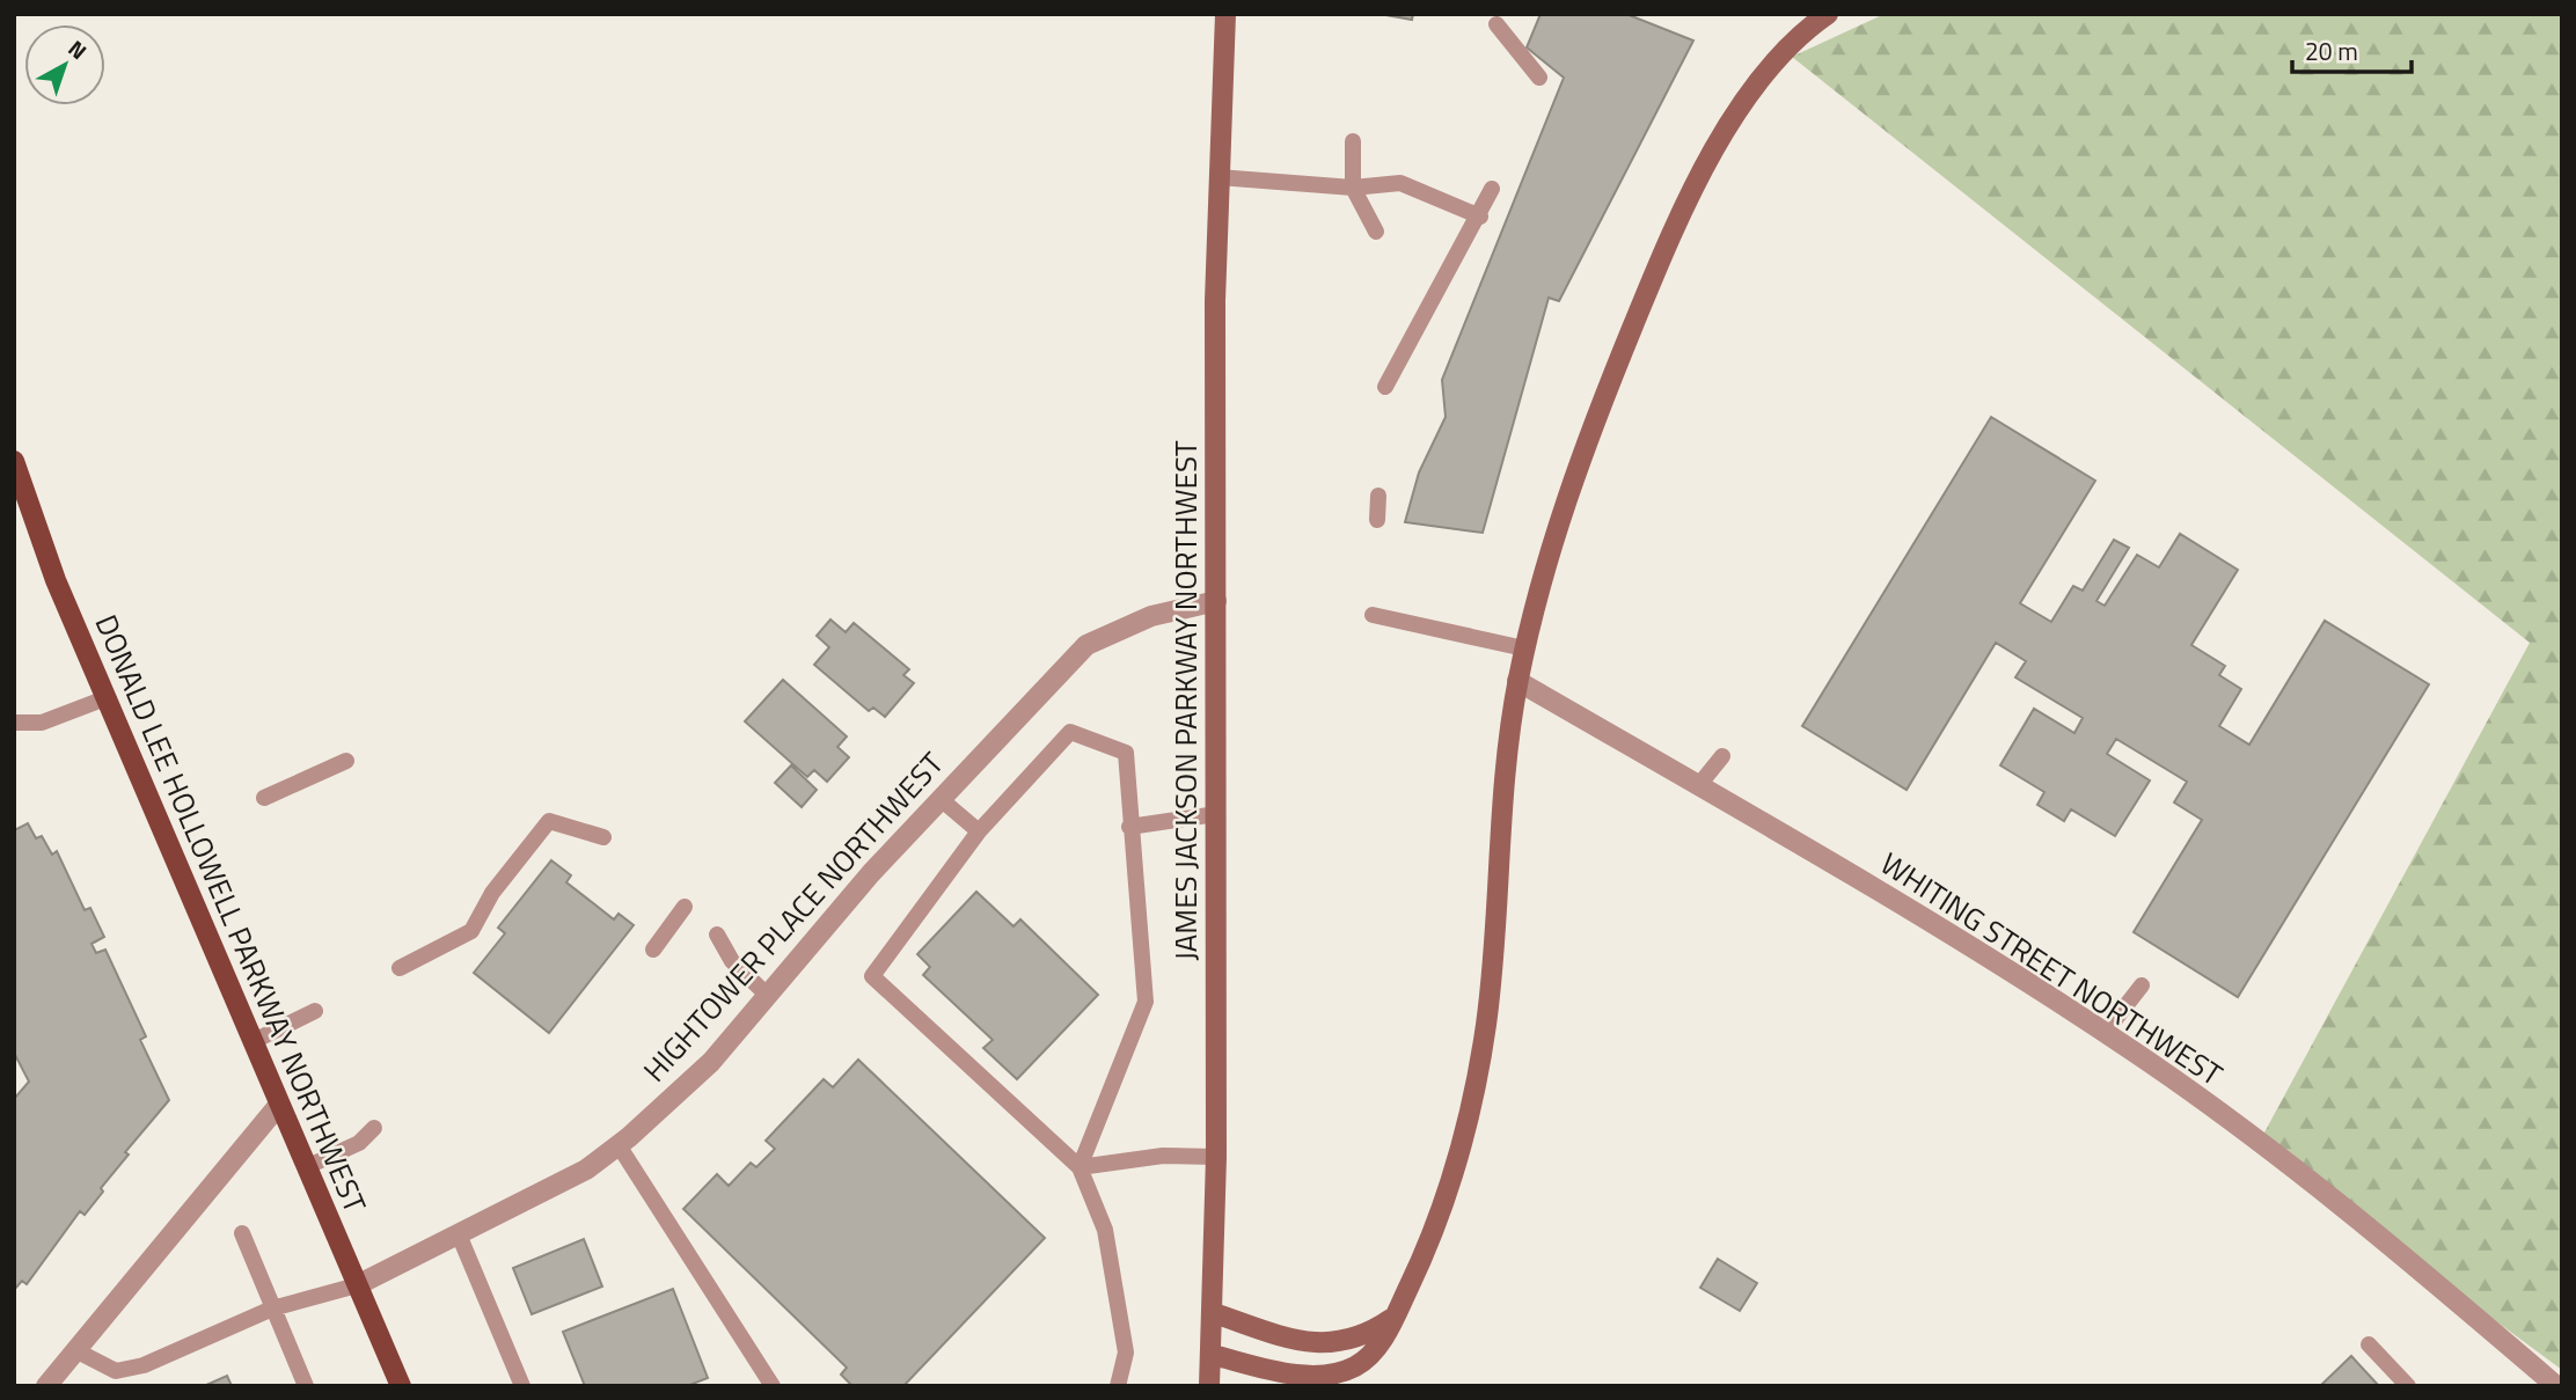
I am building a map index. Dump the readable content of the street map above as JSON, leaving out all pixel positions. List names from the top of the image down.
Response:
{
  "streets": {
    "main road": ["DONALD LEE HOLLOWELL PARKWAY NORTHWEST"],
    "street": ["JAMES JACKSON PARKWAY NORTHWEST", "HIGHTOWER PLACE NORTHWEST", "WHITING STREET NORTHWEST"]
  },
  "crossings": [
    ["JAMES JACKSON PARKWAY NORTHWEST", "HIGHTOWER PLACE NORTHWEST"],
    ["DONALD LEE HOLLOWELL PARKWAY NORTHWEST", "HIGHTOWER PLACE NORTHWEST"]
  ],
  "scale_bar": "20 m",
  "north": "top right"
}
